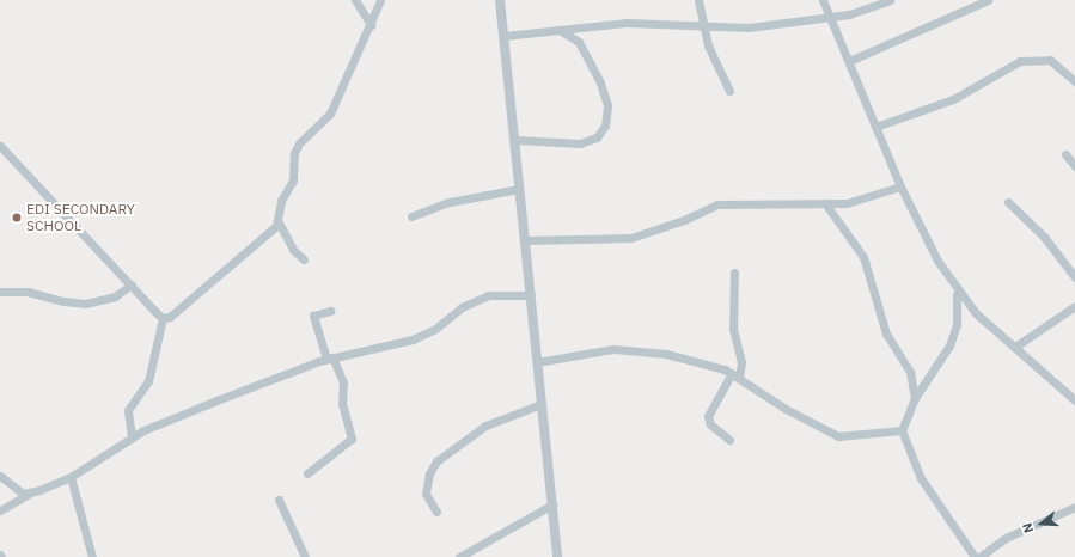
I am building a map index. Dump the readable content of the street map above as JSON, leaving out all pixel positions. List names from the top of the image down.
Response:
{
  "places": ["EDI SECONDARY SCHOOL"],
  "north": "left"
}
